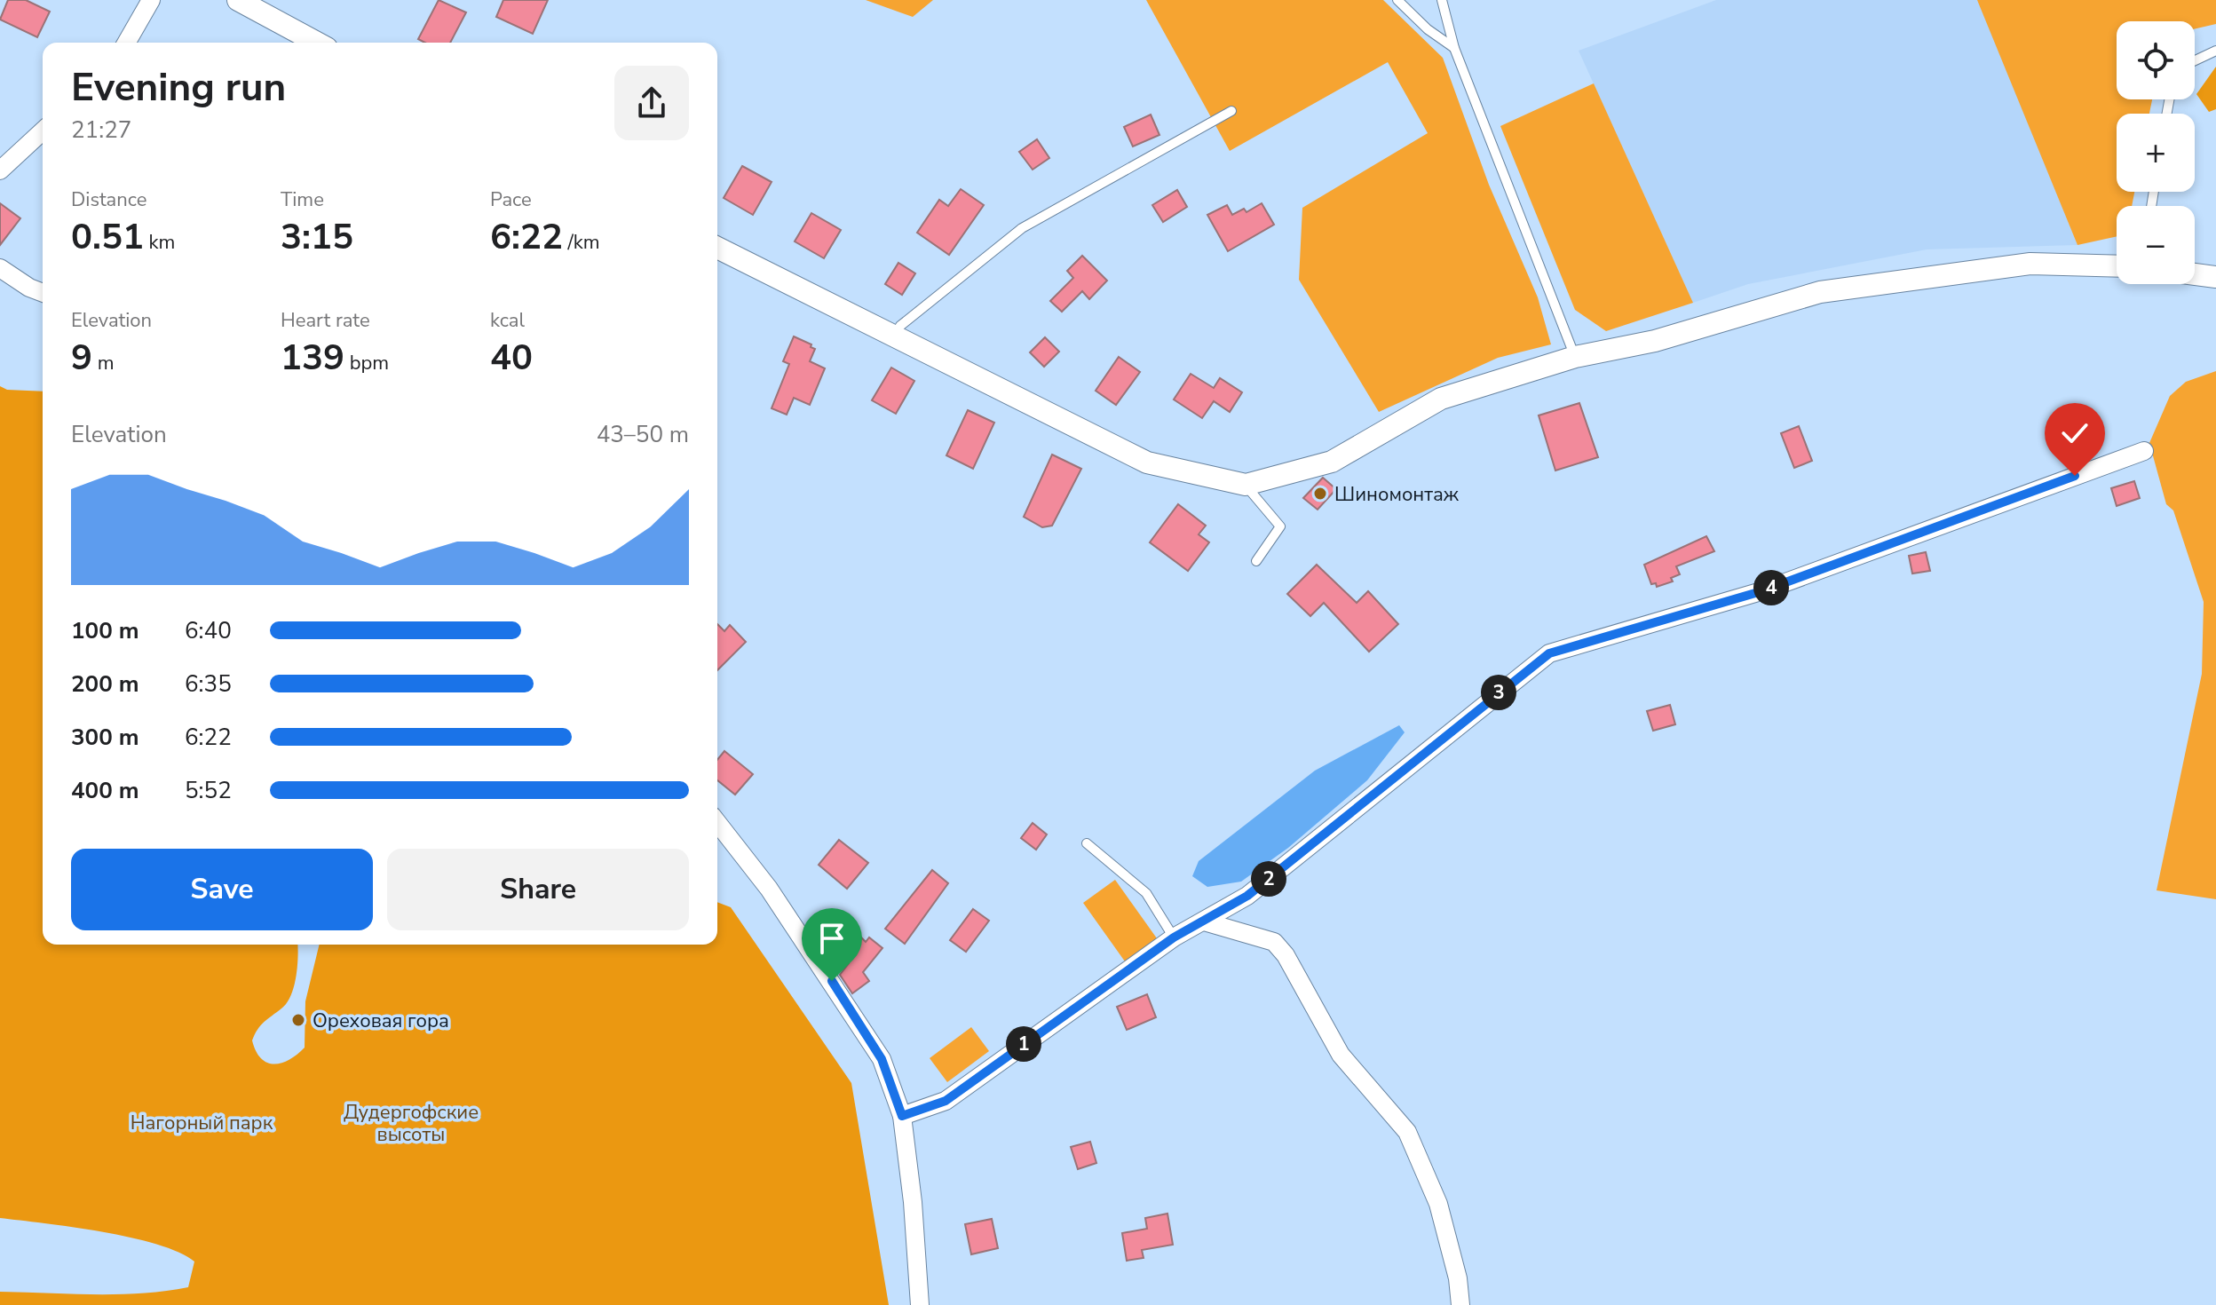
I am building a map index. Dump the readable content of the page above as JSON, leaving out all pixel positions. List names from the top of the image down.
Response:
{
  "parks": ["Дудергофские высоты", "Нагорный парк"],
  "places": ["Шиномонтаж", "Ореховая гора"],
  "page": {
    "map_buttons": ["+", "−"],
    "heading": ["Evening run", "21:27"],
    "stats": [
      ["Distance", "0.51 km"],
      ["Time", "3:15"],
      ["Pace", "6:22 /km"],
      ["Elevation", "9 m"],
      ["Heart rate", "139 bpm"],
      ["kcal", "40"]
    ],
    "chart": ["Elevation", "43–50 m"],
    "pins": [
      "4",
      "3",
      "2",
      "1"
    ],
    "list": [
      {
        "name": "100 m",
        "note": "6:40"
      },
      {
        "name": "200 m",
        "note": "6:35"
      },
      {
        "name": "300 m",
        "note": "6:22"
      },
      {
        "name": "400 m",
        "note": "5:52"
      }
    ],
    "buttons": ["Save", "Share"]
  }
}
